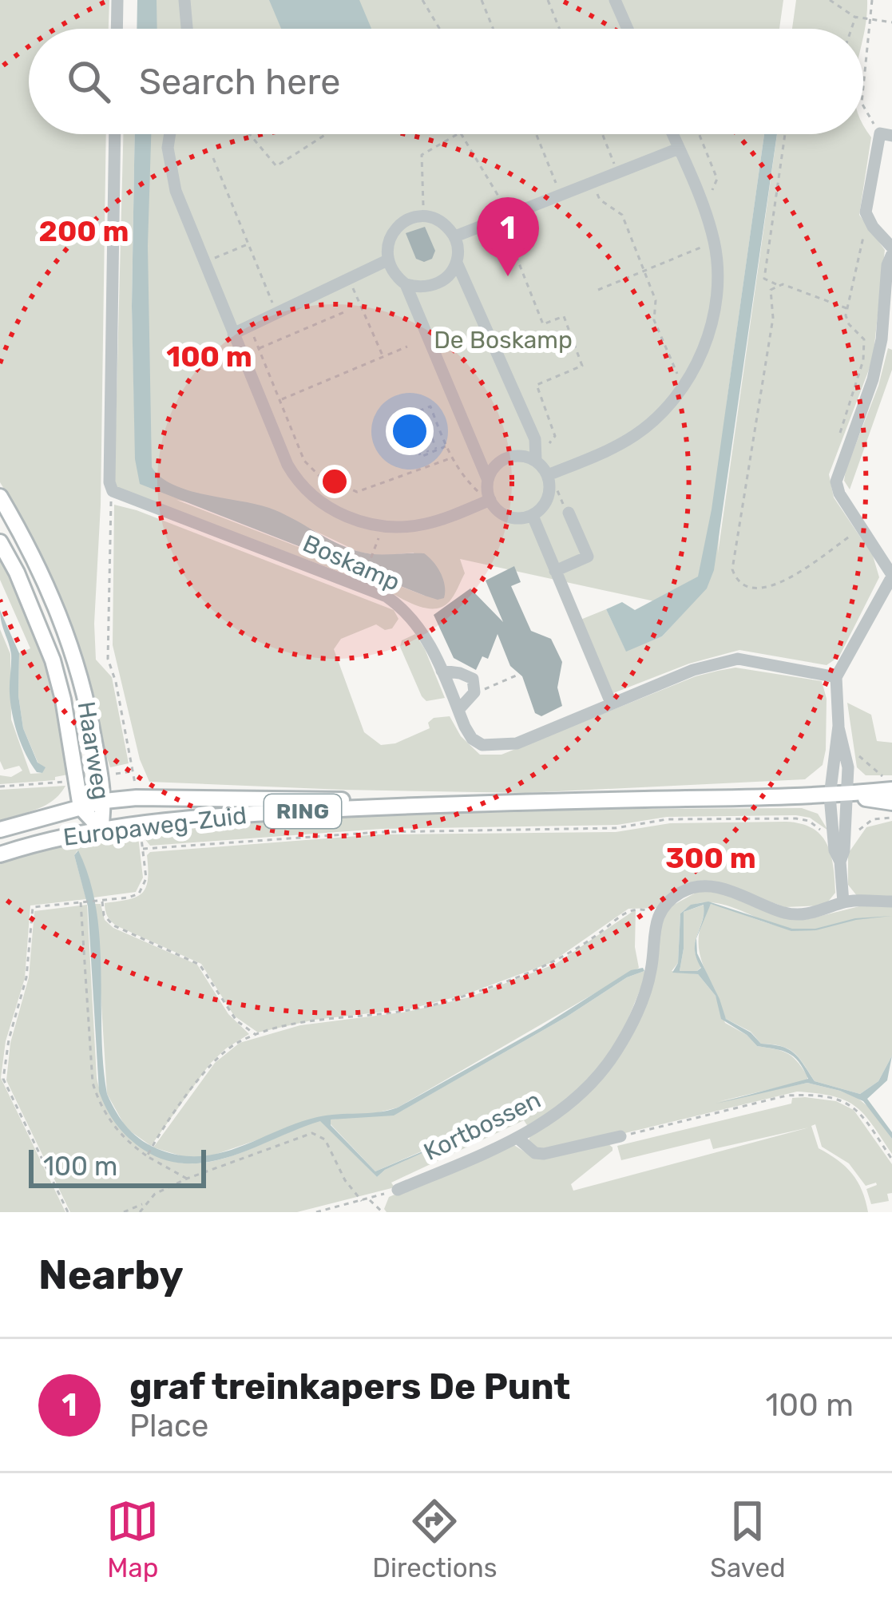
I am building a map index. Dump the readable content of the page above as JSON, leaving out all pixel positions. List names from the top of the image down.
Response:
{
  "streets": {
    "main road": ["Haarweg", "RING", "Europaweg-Zuid"],
    "street": ["Boskamp", "Kortbossen"]
  },
  "crossings": [
    ["Haarweg", "Europaweg-Zuid"]
  ],
  "parks": ["De Boskamp"],
  "scale_bar": "100 m",
  "page": {
    "search": "Search here",
    "pins": "1",
    "scale": "100 m",
    "heading": "Nearby",
    "list": [
      {
        "mark": "1",
        "name": "graf treinkapers De Punt",
        "note": "Place",
        "value": "100 m"
      }
    ],
    "nav": ["Map", "Directions", "Saved"]
  },
  "rings": ["200 m", "100 m", "300 m"]
}
